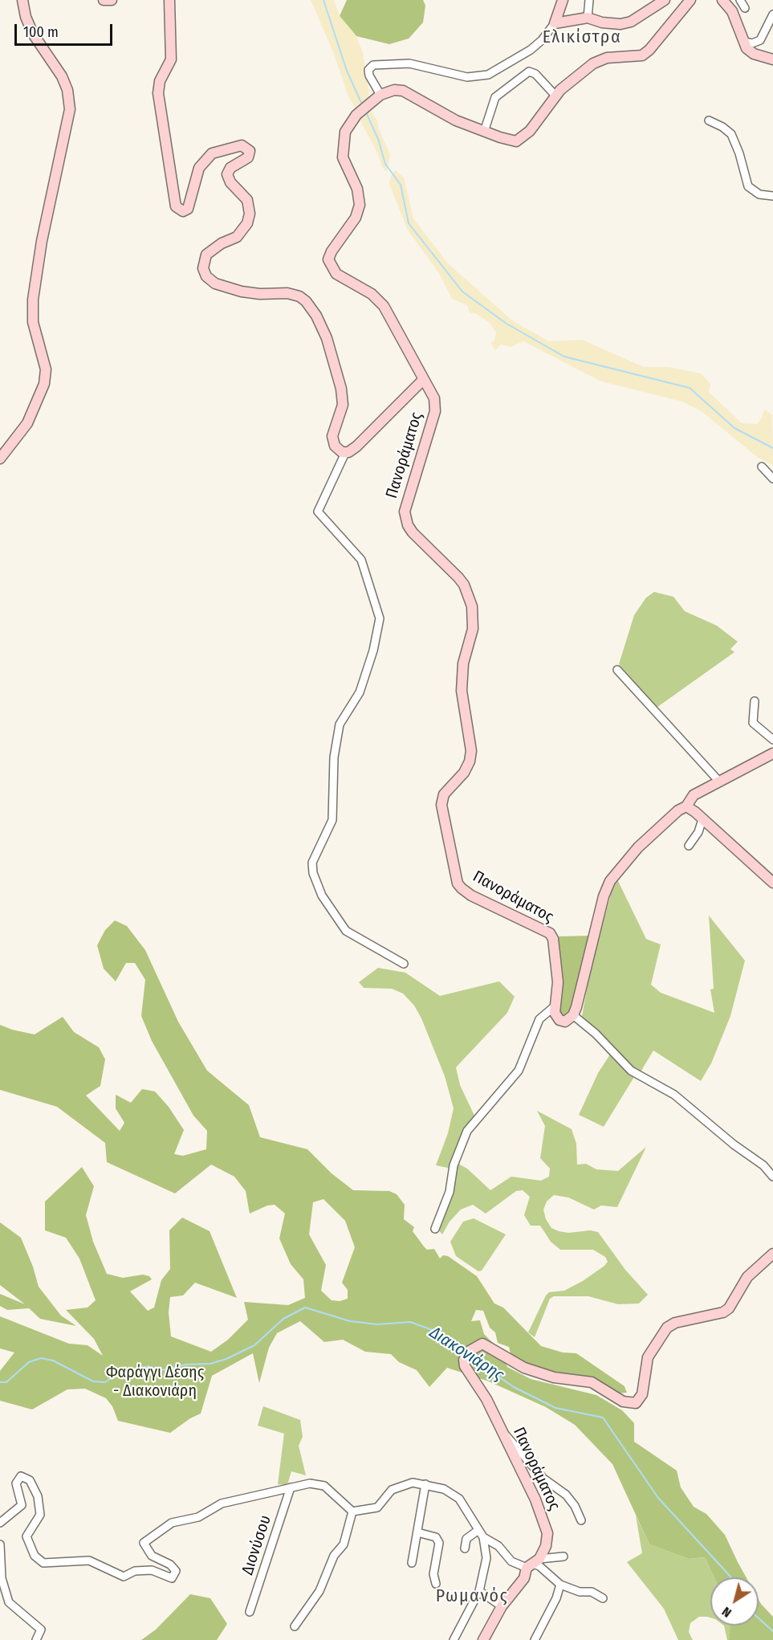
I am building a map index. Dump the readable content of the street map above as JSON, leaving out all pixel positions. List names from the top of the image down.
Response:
{
  "streets": {
    "main road": ["Πανοράματος"],
    "street": ["Διονύσου"]
  },
  "districts": ["Ελικίστρα", "Ρωμανός"],
  "water": ["Διακονιάρης"],
  "parks": ["Φαράγγι Δέσης - Διακονιάρη"],
  "scale_bar": "100 m",
  "north": "bottom left"
}
